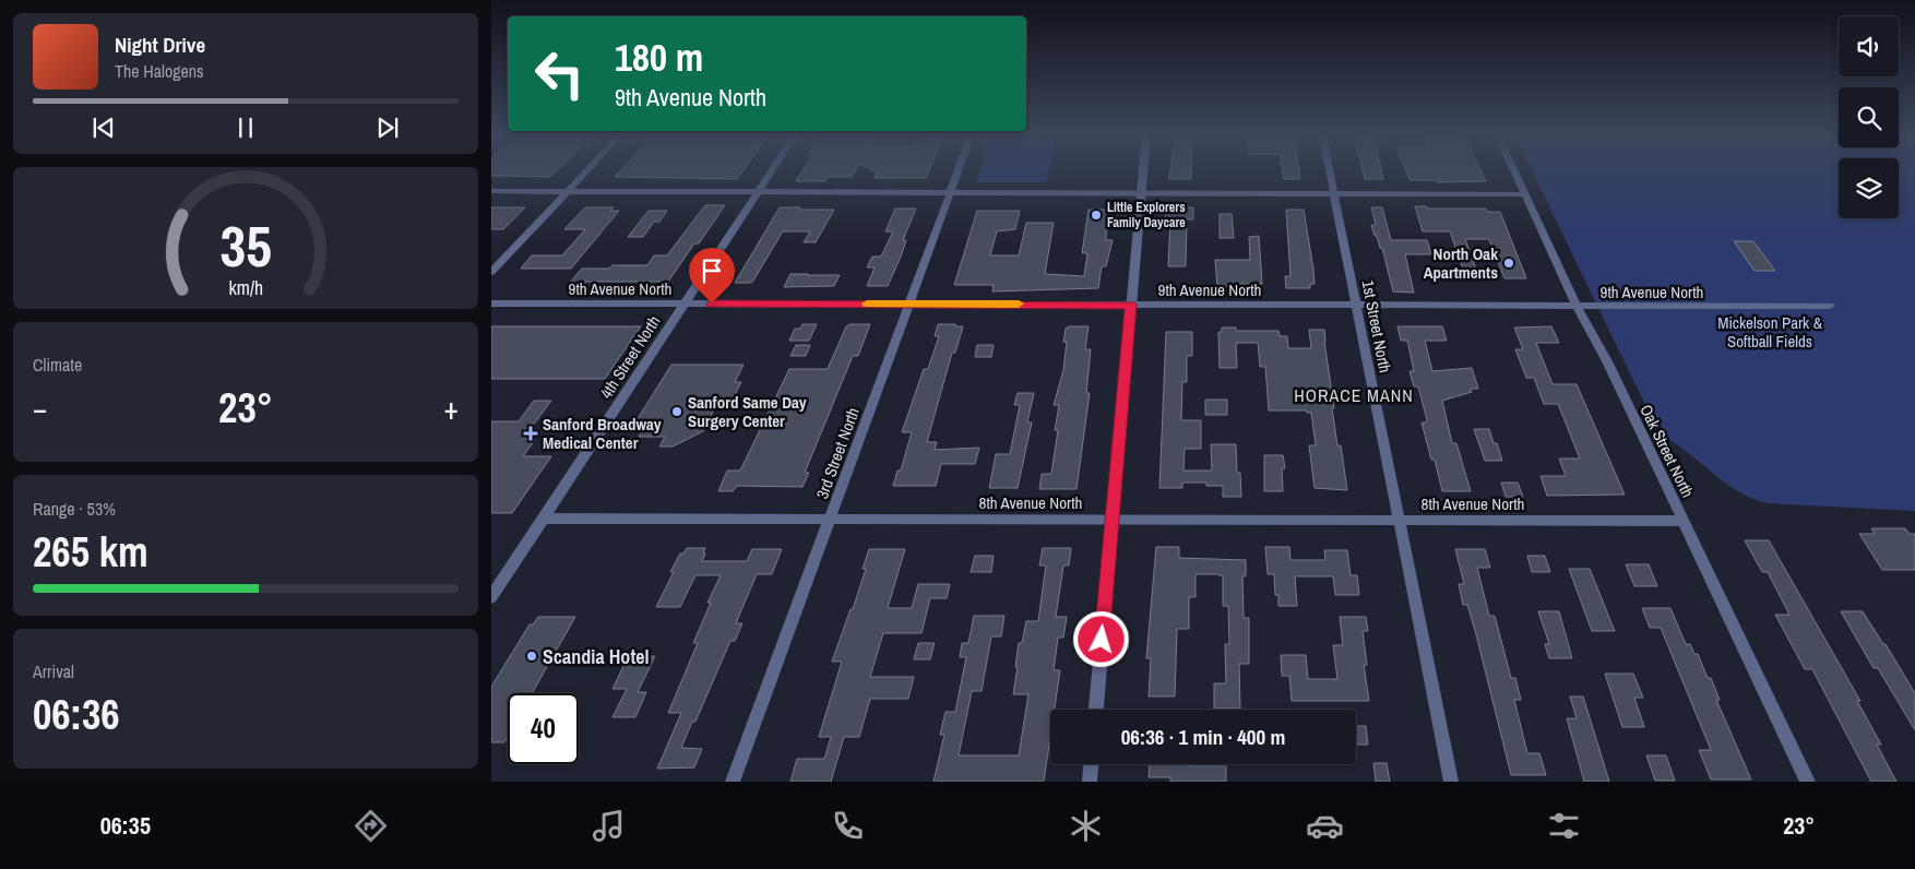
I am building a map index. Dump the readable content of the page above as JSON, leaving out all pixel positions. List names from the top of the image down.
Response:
{
  "streets": {
    "street": [
      "9th Avenue North",
      "1st Street North",
      "4th Street North",
      "Oak Street North",
      "3rd Street North",
      "8th Avenue North"
    ]
  },
  "crossings": [
    ["9th Avenue North", "1st Street North"],
    ["9th Avenue North", "4th Street North"],
    ["9th Avenue North", "Oak Street North"],
    ["9th Avenue North", "3rd Street North"],
    ["1st Street North", "8th Avenue North"],
    ["4th Street North", "8th Avenue North"],
    ["Oak Street North", "8th Avenue North"],
    ["3rd Street North", "8th Avenue North"]
  ],
  "districts": ["HORACE MANN"],
  "parks": ["Mickelson Park & Softball Fields"],
  "places": {
    "other": [
      "Little Explorers Family Daycare",
      "North Oak Apartments",
      "Sanford Same Day Surgery Center",
      "Scandia Hotel"
    ],
    "health": ["Sanford Broadway Medical Center"]
  },
  "page": {
    "turn": ["180 m", "9th Avenue North"],
    "song": ["Night Drive", "The Halogens"],
    "tile": [
      "Climate",
      ["Range · 53%", "265 km"],
      ["Arrival", "06:36"]
    ],
    "heat": ["−", "23°", "+"],
    "limit": "40",
    "trip": "06:36 · 1 min · 400 m",
    "tabs": ["06:35", "23°"],
    "gauge": ["35", "km/h"]
  }
}
